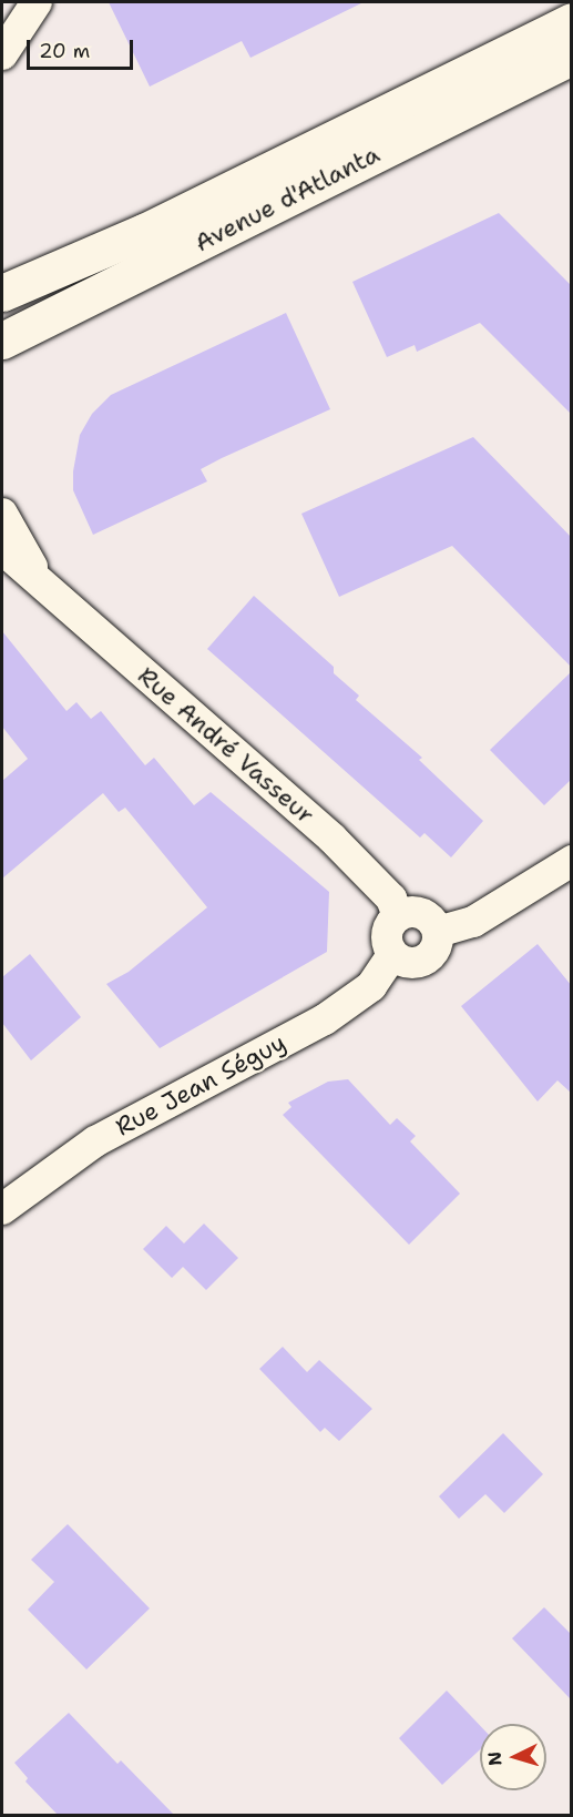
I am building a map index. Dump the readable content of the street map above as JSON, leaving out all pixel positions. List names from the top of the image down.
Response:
{
  "streets": {
    "main road": ["Avenue d'Atlanta"],
    "street": ["Rue André Vasseur", "Rue Jean Séguy"]
  },
  "crossings": [
    ["Rue André Vasseur", "Rue Jean Séguy"]
  ],
  "scale_bar": "20 m",
  "north": "left"
}
